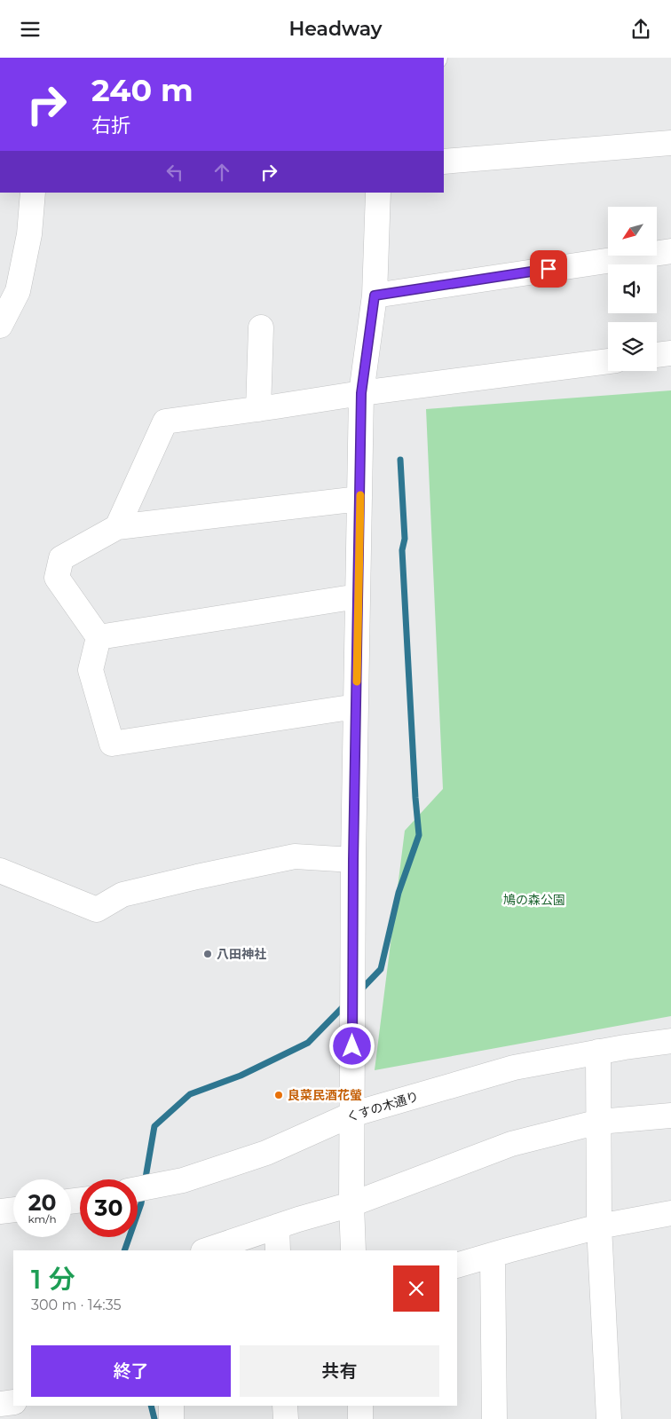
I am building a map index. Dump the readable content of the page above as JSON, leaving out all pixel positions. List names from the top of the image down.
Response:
{
  "streets": {
    "street": ["くすの木通り"]
  },
  "parks": ["鳩の森公園"],
  "places": ["八田神社", "良菜民酒花螢"],
  "north": "bottom left",
  "page": {
    "header": "Headway",
    "turn": ["240 m", "右折"],
    "speed": "20 km/h",
    "limit": "30",
    "heading": ["1 分", "300 m · 14:35"],
    "buttons": ["終了", "共有"]
  }
}
